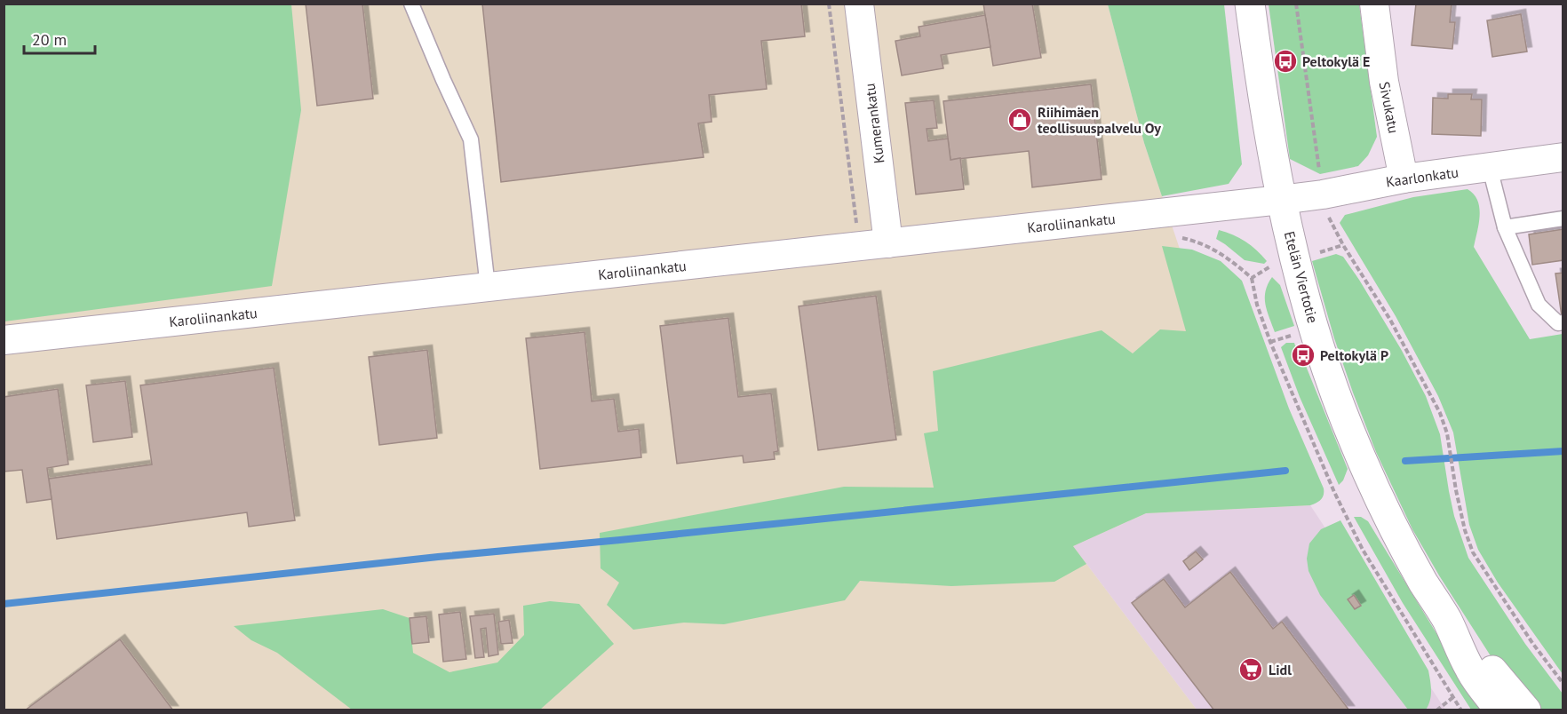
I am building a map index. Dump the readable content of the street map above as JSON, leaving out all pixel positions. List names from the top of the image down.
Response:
{
  "streets": {
    "street": [
      "Sivukatu",
      "Kumerankatu",
      "Kaarlonkatu",
      "Karoliinankatu",
      "Etelän Viertotie"
    ]
  },
  "crossings": [
    ["Sivukatu", "Kaarlonkatu"],
    ["Kumerankatu", "Karoliinankatu"],
    ["Kaarlonkatu", "Karoliinankatu"],
    ["Kaarlonkatu", "Etelän Viertotie"],
    ["Karoliinankatu", "Etelän Viertotie"]
  ],
  "places": {
    "bus stop": ["Peltokylä E", "Peltokylä P"],
    "shop": ["Riihimäen teollisuuspalvelu Oy"],
    "supermarket": ["Lidl"]
  },
  "scale_bar": "20 m"
}
